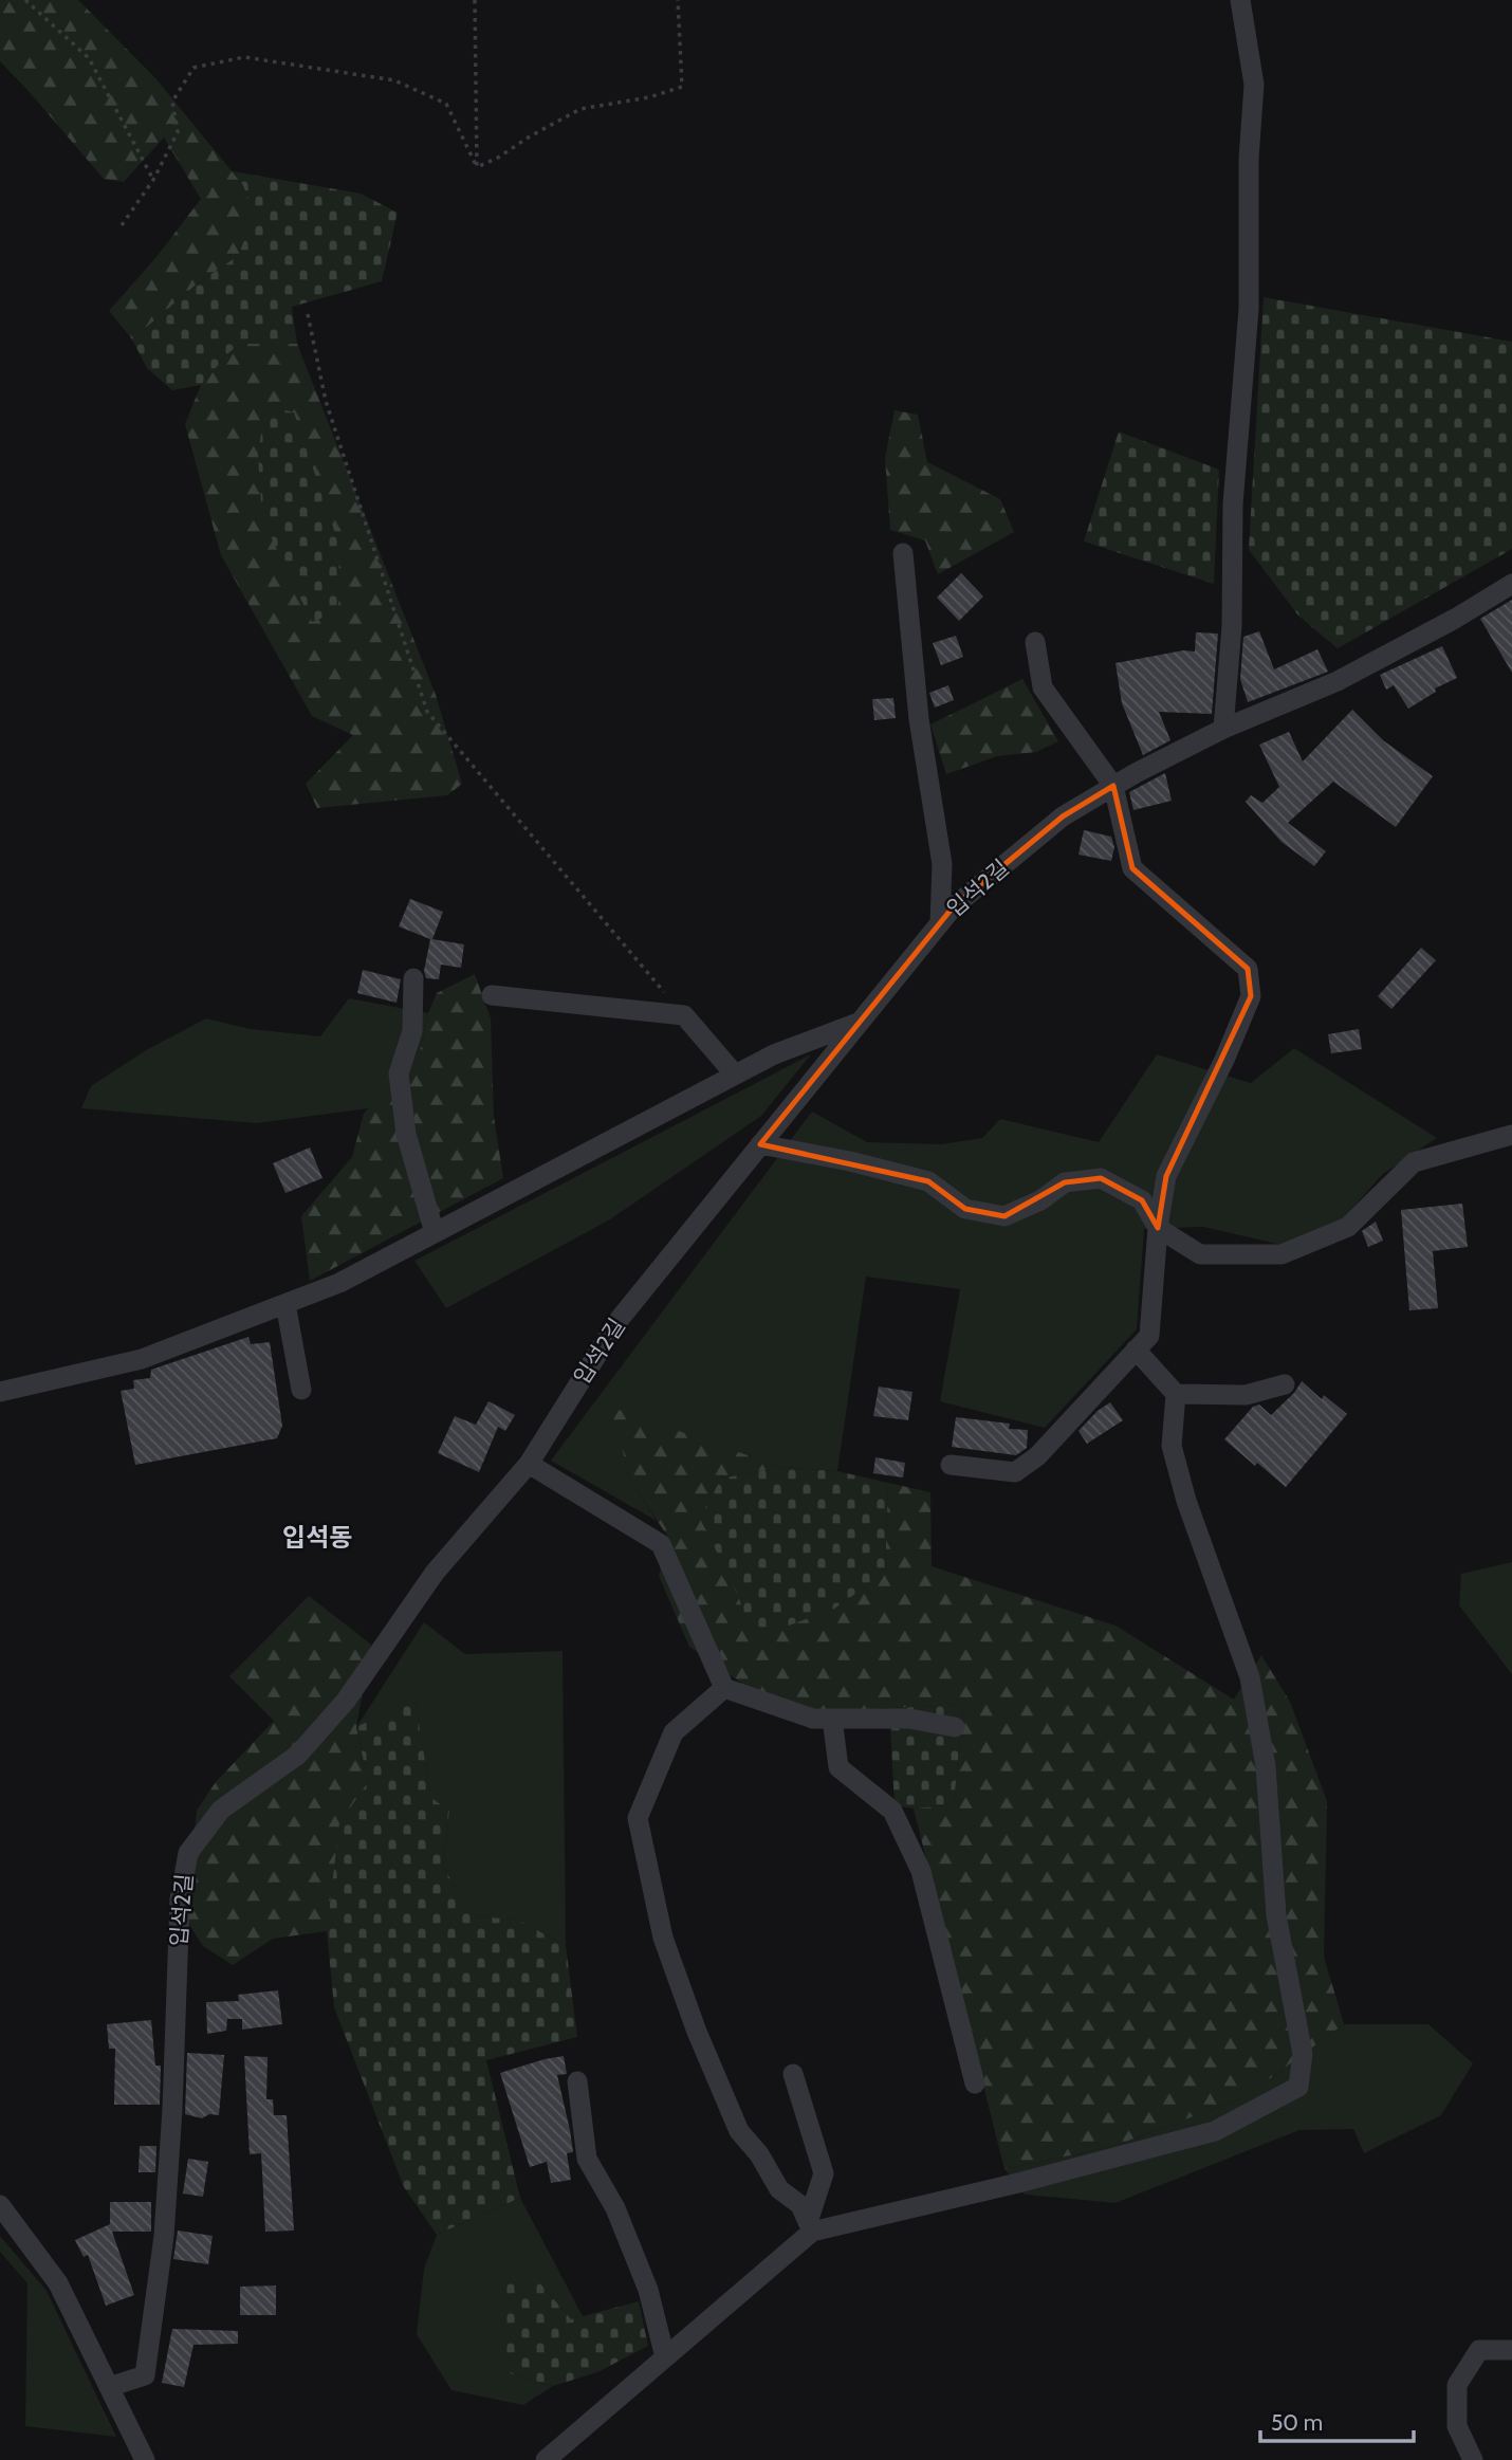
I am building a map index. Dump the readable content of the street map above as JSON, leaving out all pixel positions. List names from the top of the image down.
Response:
{
  "streets": {
    "street": ["입석2길"]
  },
  "districts": ["입석동"],
  "scale_bar": "50 m"
}
